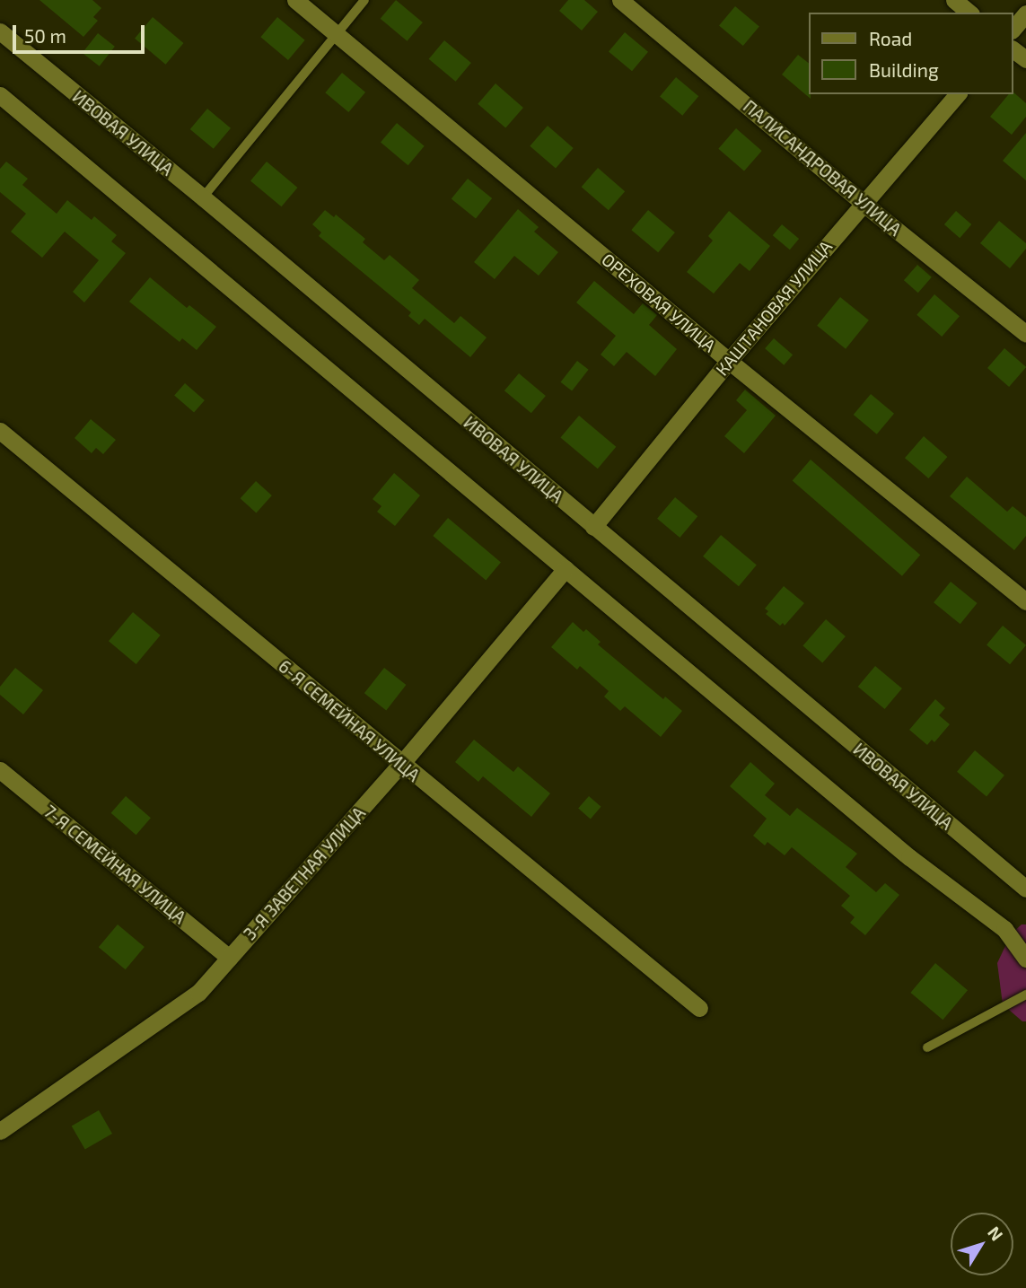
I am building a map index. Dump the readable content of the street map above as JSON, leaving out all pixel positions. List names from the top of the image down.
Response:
{
  "streets": {
    "street": [
      "ИВОВАЯ УЛИЦА",
      "ПАЛИСАНДРОВАЯ УЛИЦА",
      "ОРЕХОВАЯ УЛИЦА",
      "КАШТАНОВАЯ УЛИЦА",
      "6-Я СЕМЕЙНАЯ УЛИЦА",
      "7-Я СЕМЕЙНАЯ УЛИЦА",
      "3-Я ЗАВЕТНАЯ УЛИЦА"
    ]
  },
  "crossings": [
    ["ИВОВАЯ УЛИЦА", "КАШТАНОВАЯ УЛИЦА"],
    ["ПАЛИСАНДРОВАЯ УЛИЦА", "КАШТАНОВАЯ УЛИЦА"],
    ["ОРЕХОВАЯ УЛИЦА", "КАШТАНОВАЯ УЛИЦА"],
    ["6-Я СЕМЕЙНАЯ УЛИЦА", "3-Я ЗАВЕТНАЯ УЛИЦА"],
    ["7-Я СЕМЕЙНАЯ УЛИЦА", "3-Я ЗАВЕТНАЯ УЛИЦА"]
  ],
  "legend": ["Road", "Building"],
  "scale_bar": "50 m",
  "north": "top right"
}
